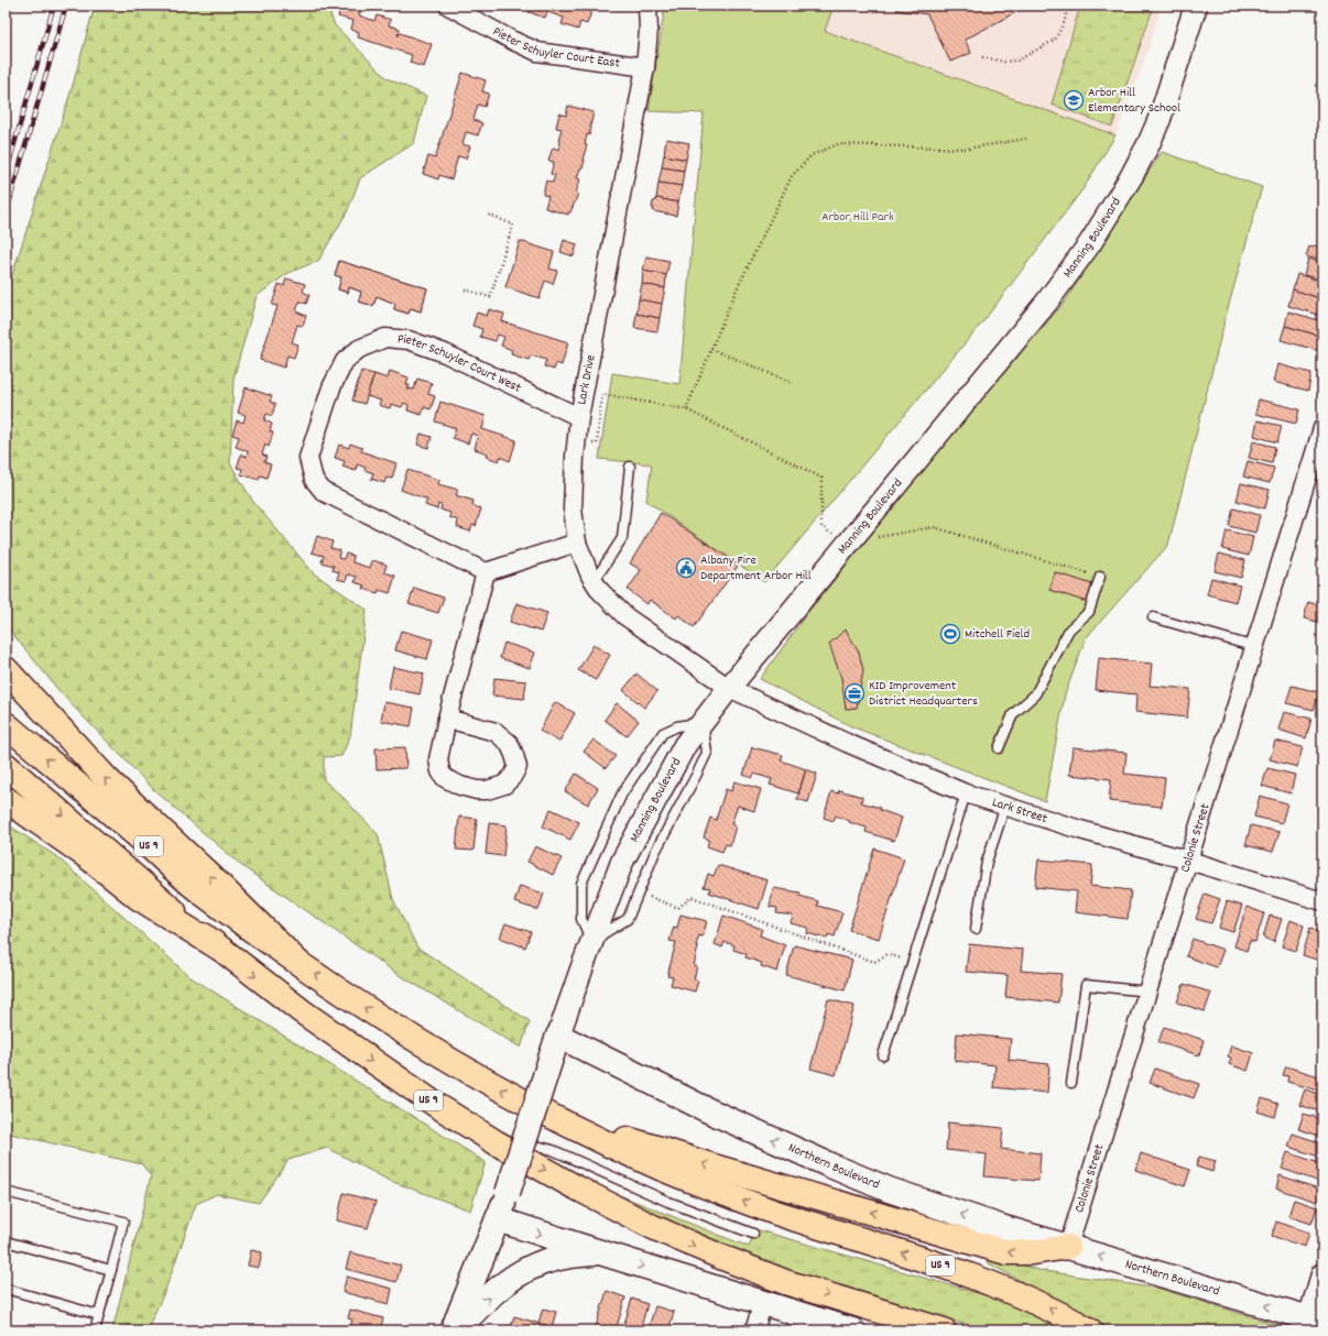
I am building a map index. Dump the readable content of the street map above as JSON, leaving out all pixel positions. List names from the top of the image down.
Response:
{
  "streets": {
    "main road": ["US 9", "Northern Boulevard"],
    "street": [
      "Pieter Schuyler Court East",
      "Manning Boulevard",
      "Pieter Schuyler Court West",
      "Lark Drive",
      "Lark Street",
      "Colonie Street"
    ]
  },
  "crossings": [
    ["Pieter Schuyler Court East", "Lark Drive"],
    ["Manning Boulevard", "Lark Drive"],
    ["Manning Boulevard", "Lark Street"],
    ["Manning Boulevard", "Northern Boulevard"],
    ["Pieter Schuyler Court West", "Lark Drive"],
    ["Lark Drive", "Lark Street"],
    ["Lark Street", "Colonie Street"],
    ["Colonie Street", "Northern Boulevard"]
  ],
  "parks": ["Arbor Hill Park"],
  "places": {
    "school or university": ["Arbor Hill Elementary School"],
    "public building": ["Albany Fire Department Arbor Hill"],
    "sports": ["Mitchell Field"],
    "office": ["KID Improvement District Headquarters"]
  }
}
